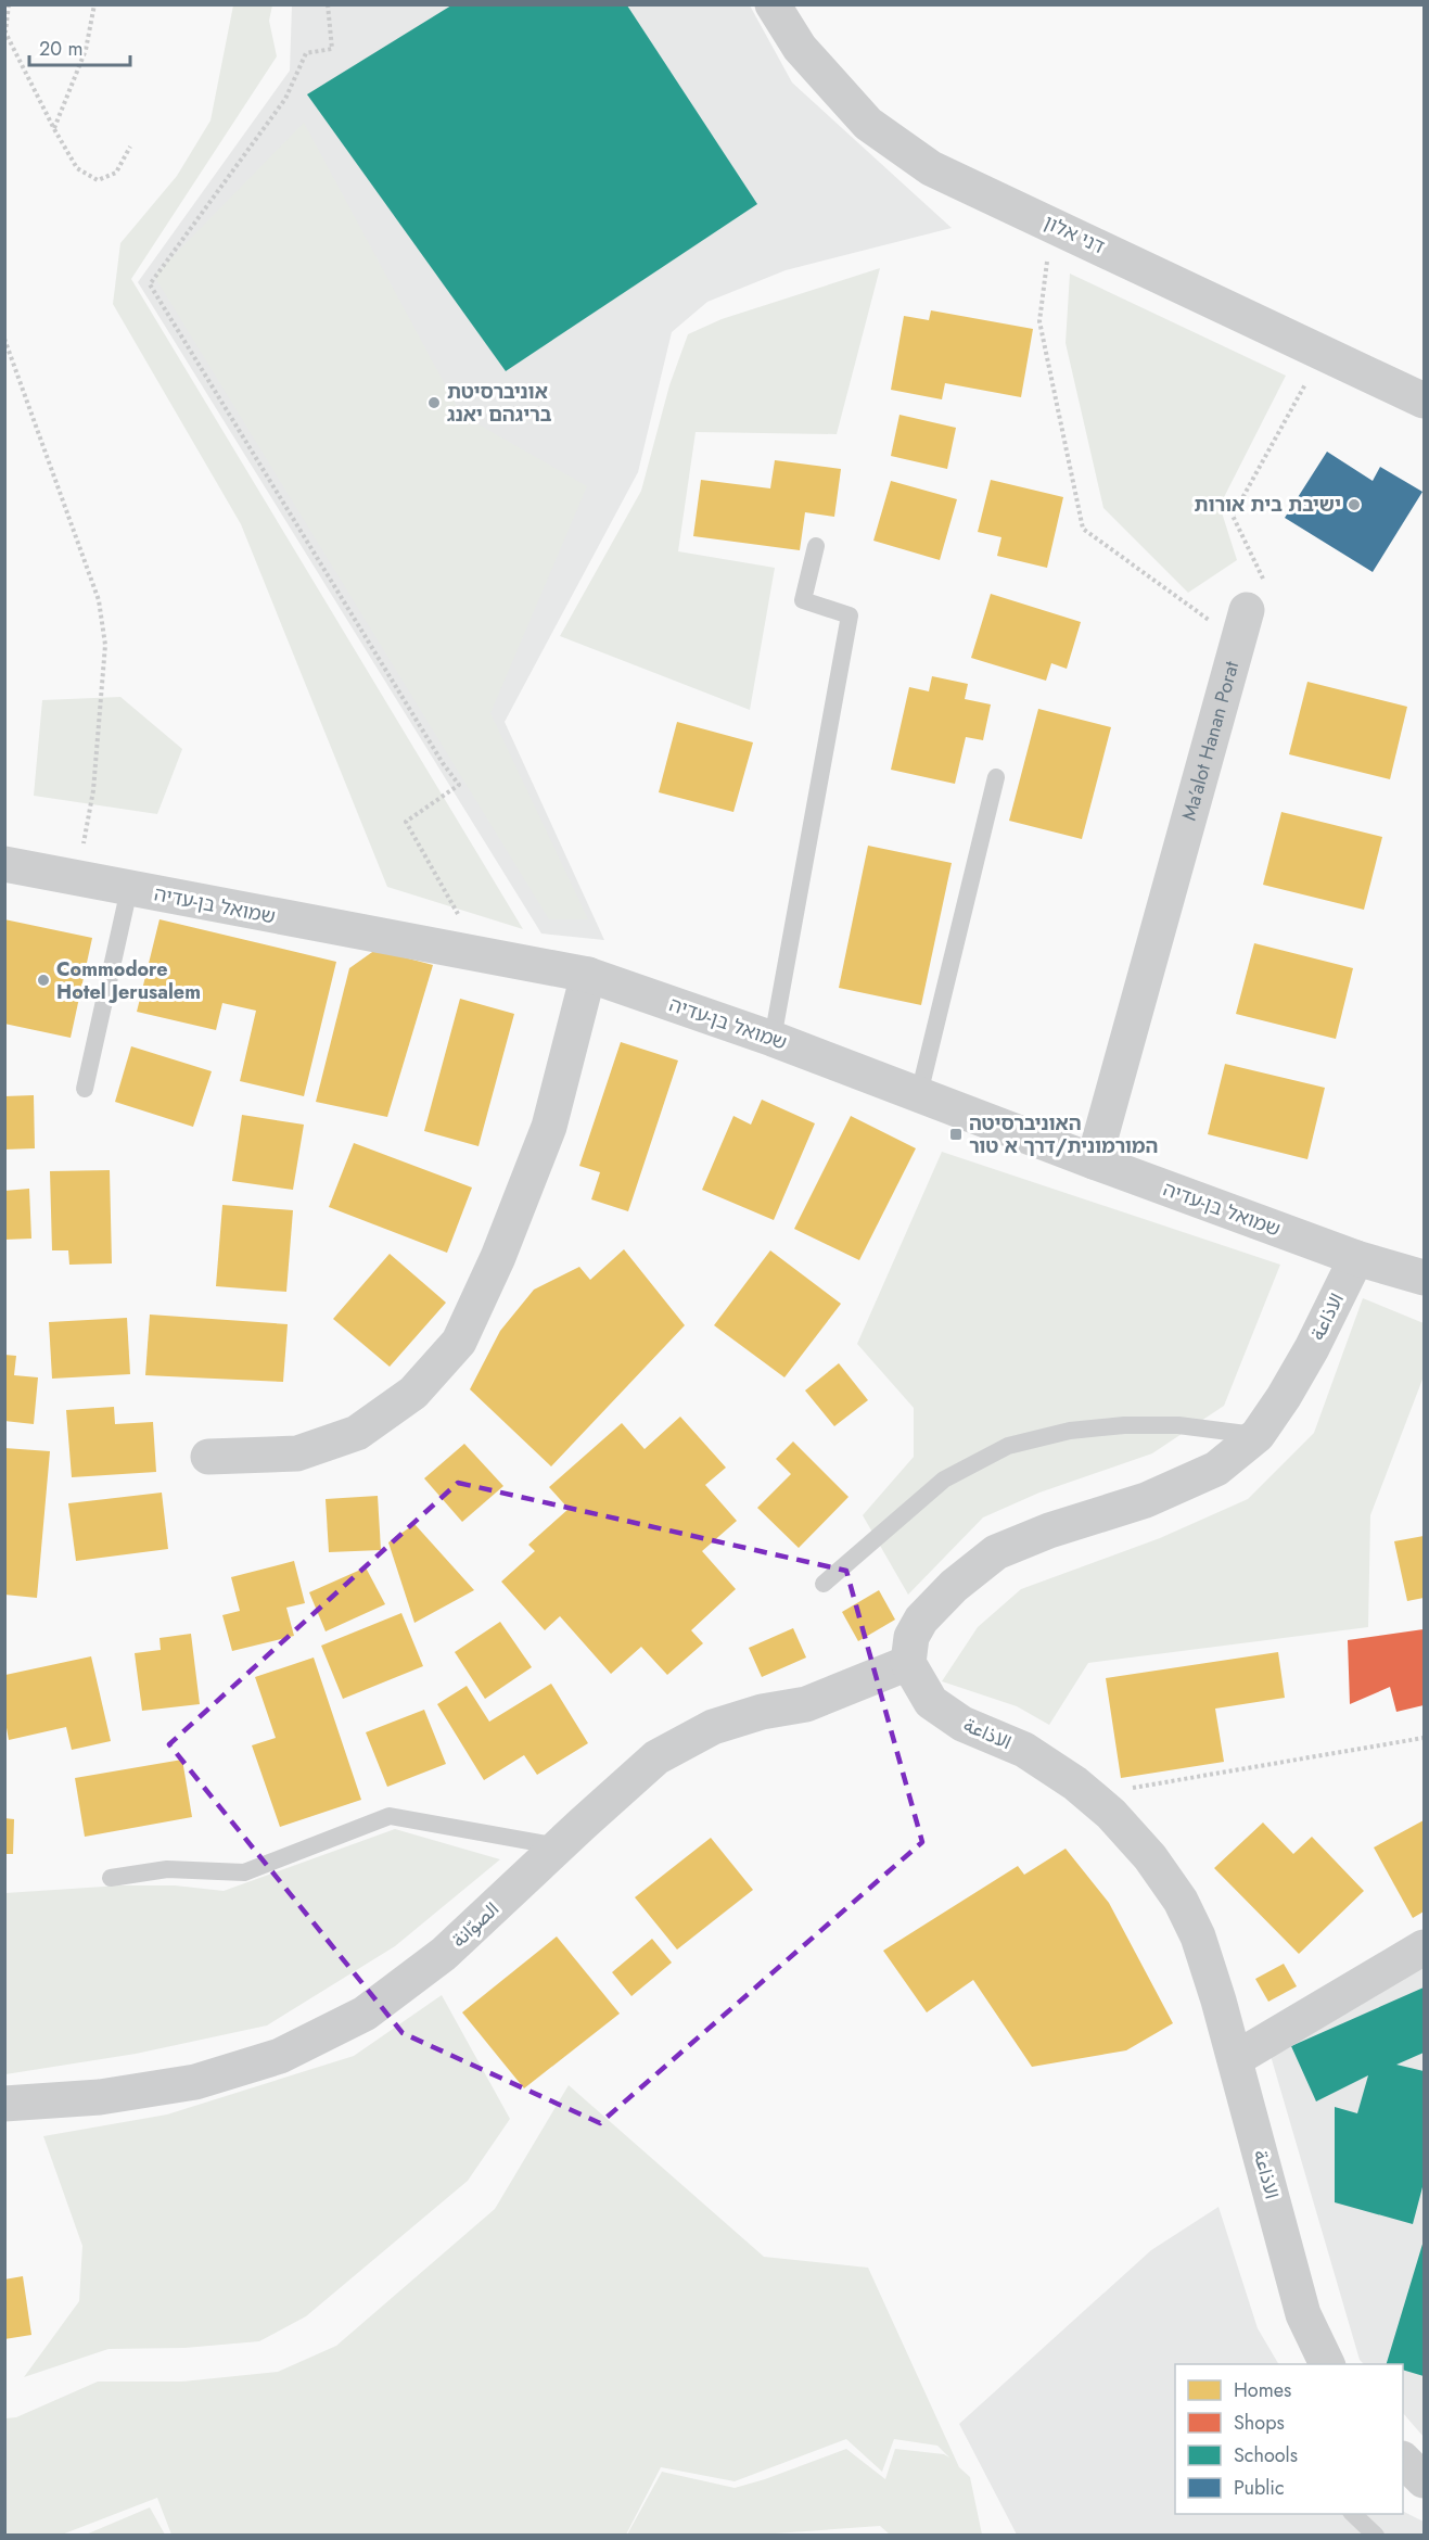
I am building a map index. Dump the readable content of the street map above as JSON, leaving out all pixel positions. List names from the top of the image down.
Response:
{
  "streets": {
    "street": [
      "דני אלון",
      "Ma’alot Hanan Porat",
      "שמואל בן-עדיה",
      "الاذاعة",
      "الصوّانة"
    ]
  },
  "crossings": [
    ["Ma’alot Hanan Porat", "שמואל בן-עדיה"],
    ["שמואל בן-עדיה", "الاذاعة"],
    ["الاذاعة", "الصوّانة"]
  ],
  "places": {
    "other": ["אוניברסיטת בריגהם יאנג", "ישיבת בית אורות", "Commodore Hotel Jerusalem"],
    "transit": ["האוניברסיטה המורמונית/דרך א טור"]
  },
  "legend": [
    "Homes",
    "Shops",
    "Schools",
    "Public"
  ],
  "scale_bar": "20 m"
}
